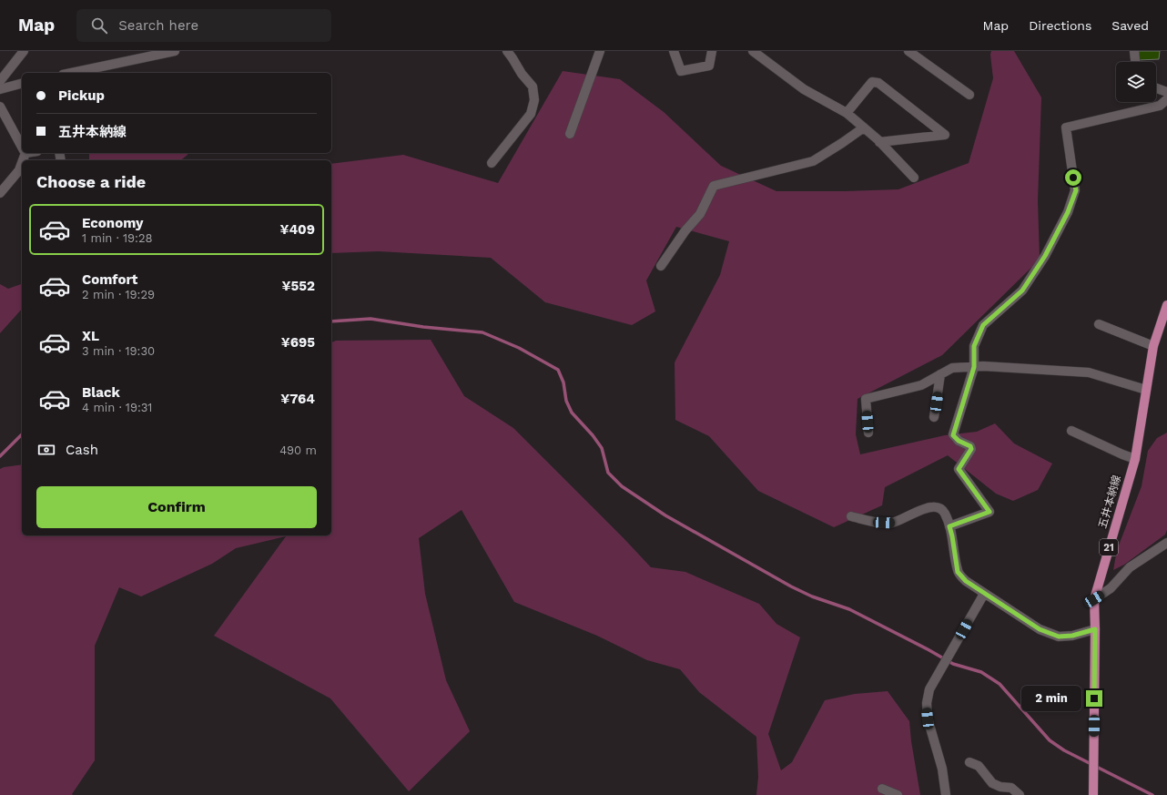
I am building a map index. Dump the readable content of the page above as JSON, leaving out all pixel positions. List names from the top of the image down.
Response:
{
  "streets": {
    "main road": ["五井本納線", "21"]
  },
  "page": {
    "header": "Map",
    "search": "Search here",
    "nav": ["Map", "Directions", "Saved"],
    "banner": ["Pickup", "五井本納線"],
    "heading": "Choose a ride",
    "list": [
      {
        "name": "Economy",
        "note": "1 min · 19:28",
        "value": "¥409"
      },
      {
        "name": "Comfort",
        "note": "2 min · 19:29",
        "value": "¥552"
      },
      {
        "name": "XL",
        "note": "3 min · 19:30",
        "value": "¥695"
      },
      {
        "name": "Black",
        "note": "4 min · 19:31",
        "value": "¥764"
      }
    ],
    "pay": ["Cash", "490 m"],
    "buttons": "Confirm",
    "bubble": "2 min"
  }
}
